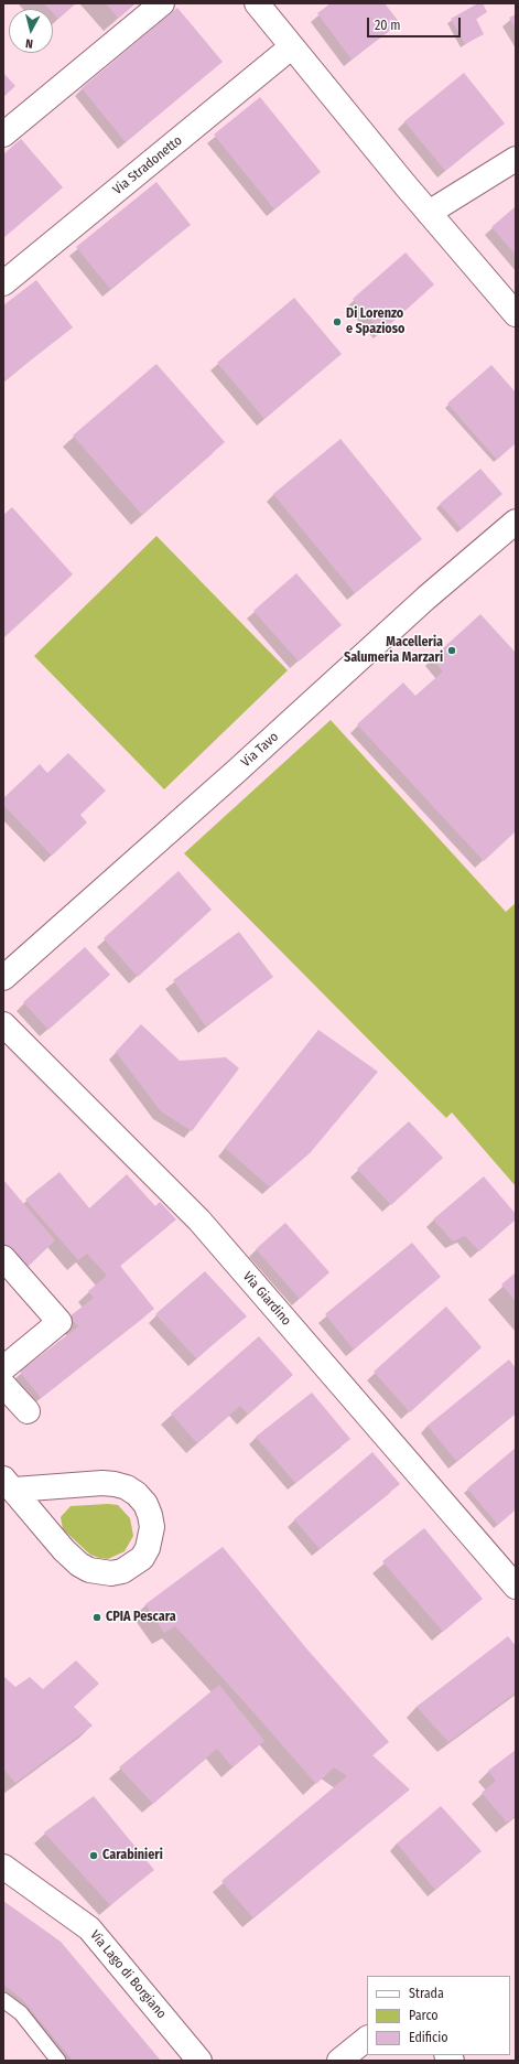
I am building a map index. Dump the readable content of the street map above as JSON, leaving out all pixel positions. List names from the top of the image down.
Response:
{
  "streets": {
    "street": [
      "Via Stradonetto",
      "Via Tavo",
      "Via Giardino",
      "Via Lago di Borgiano"
    ]
  },
  "places": [
    "Di Lorenzo e Spazioso",
    "Macelleria Salumeria Marzari",
    "CPIA Pescara",
    "Carabinieri"
  ],
  "legend": ["Strada", "Parco", "Edificio"],
  "scale_bar": "20 m",
  "north": "bottom"
}
